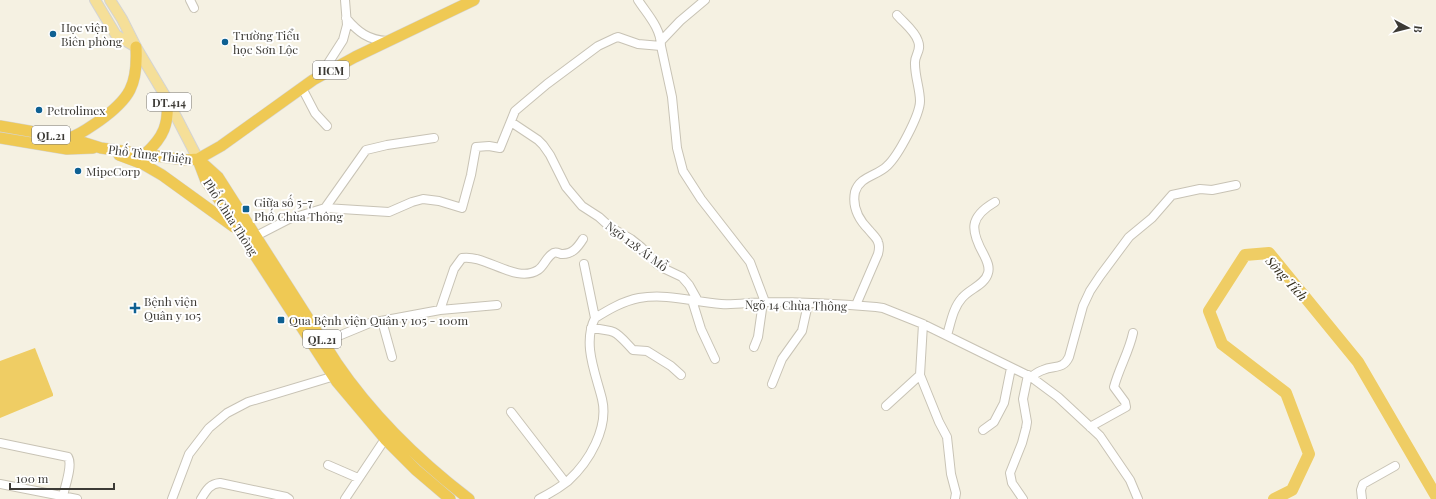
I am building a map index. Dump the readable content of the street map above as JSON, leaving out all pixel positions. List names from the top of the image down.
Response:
{
  "streets": {
    "highway": [
      "HCM",
      "QL.21",
      "Phố Tùng Thiện",
      "Phố Chùa Thông"
    ],
    "main road": ["ĐT.414"],
    "street": ["Ngõ 128 Ái Mỗ", "Ngõ 14 Chùa Thông"]
  },
  "crossings": [
    ["HCM", "ĐT.414"],
    ["HCM", "Phố Tùng Thiện"],
    ["HCM", "Phố Chùa Thông"],
    ["ĐT.414", "Phố Tùng Thiện"],
    ["ĐT.414", "Phố Chùa Thông"],
    ["Phố Tùng Thiện", "Phố Chùa Thông"],
    ["Ngõ 128 Ái Mỗ", "Ngõ 14 Chùa Thông"]
  ],
  "water": ["Sông Tích"],
  "places": {
    "other": [
      "Học viện Biên phòng",
      "Trường Tiểu học Sơn Lộc",
      "Petrolimex",
      "MipeCorp"
    ],
    "transit": ["Giữa số 5-7 Phố Chùa Thông", "Qua Bệnh viện Quân y 105 - 100m"],
    "health": ["Bệnh viện Quân y 105"]
  },
  "scale_bar": "100 m",
  "north": "right"
}
